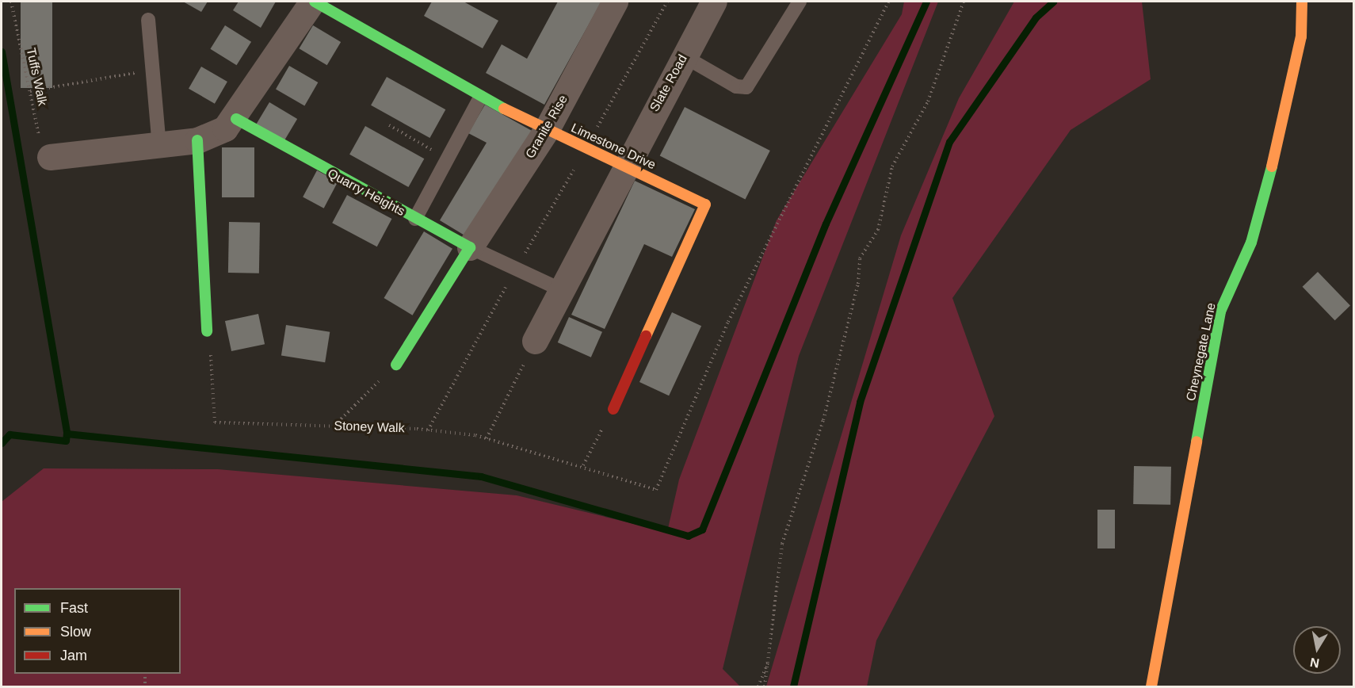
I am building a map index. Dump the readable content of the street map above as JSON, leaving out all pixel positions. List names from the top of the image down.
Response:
{
  "streets": {
    "street": [
      "Slate Road",
      "Granite Rise",
      "Limestone Drive",
      "Quarry Heights",
      "Cheynegate Lane"
    ],
    "path": ["Tuffs Walk", "Stoney Walk"]
  },
  "crossings": [
    ["Slate Road", "Limestone Drive"],
    ["Granite Rise", "Limestone Drive"],
    ["Granite Rise", "Quarry Heights"]
  ],
  "legend": ["Fast", "Slow", "Jam"],
  "north": "bottom"
}
